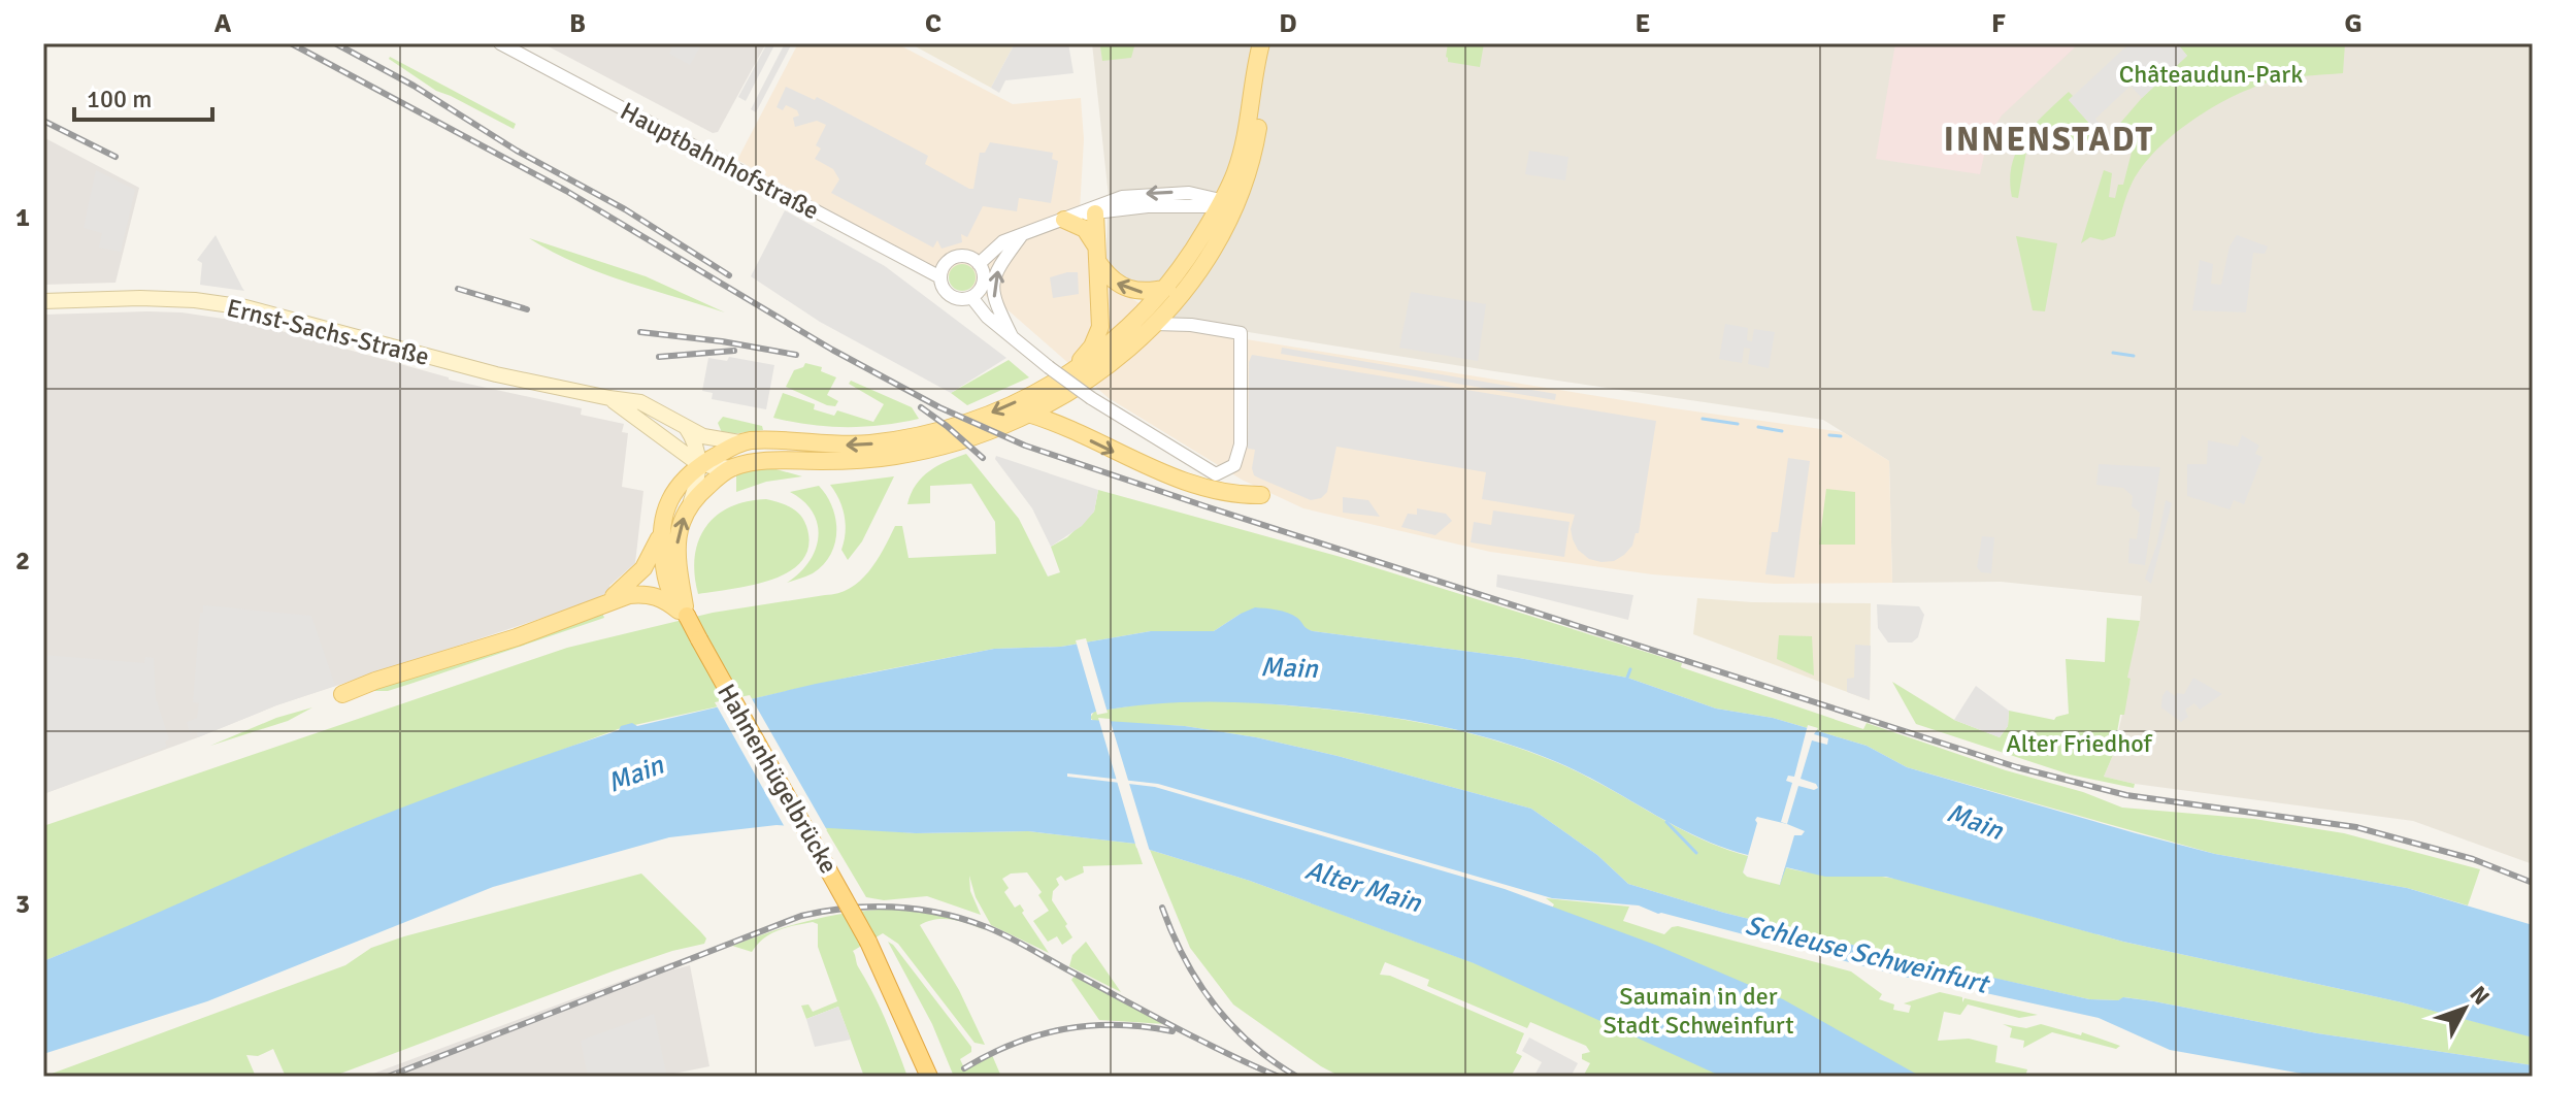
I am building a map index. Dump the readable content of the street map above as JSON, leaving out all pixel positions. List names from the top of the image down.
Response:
{
  "streets": {
    "highway": ["Hahnenhügelbrücke"],
    "main road": ["Ernst-Sachs-Straße"],
    "street": ["Hauptbahnhofstraße"]
  },
  "crossings": [
    ["Ernst-Sachs-Straße", "Hahnenhügelbrücke"]
  ],
  "districts": ["INNENSTADT"],
  "water": ["Main", "Alter Main", "Schleuse Schweinfurt"],
  "parks": ["Châteaudun-Park", "Alter Friedhof", "Saumain in der Stadt Schweinfurt"],
  "scale_bar": "100 m",
  "north": "top right",
  "grid": {
    "columns": [
      "A",
      "B",
      "C",
      "D",
      "E",
      "F",
      "G"
    ],
    "rows": ["1", "2", "3"]
  }
}
